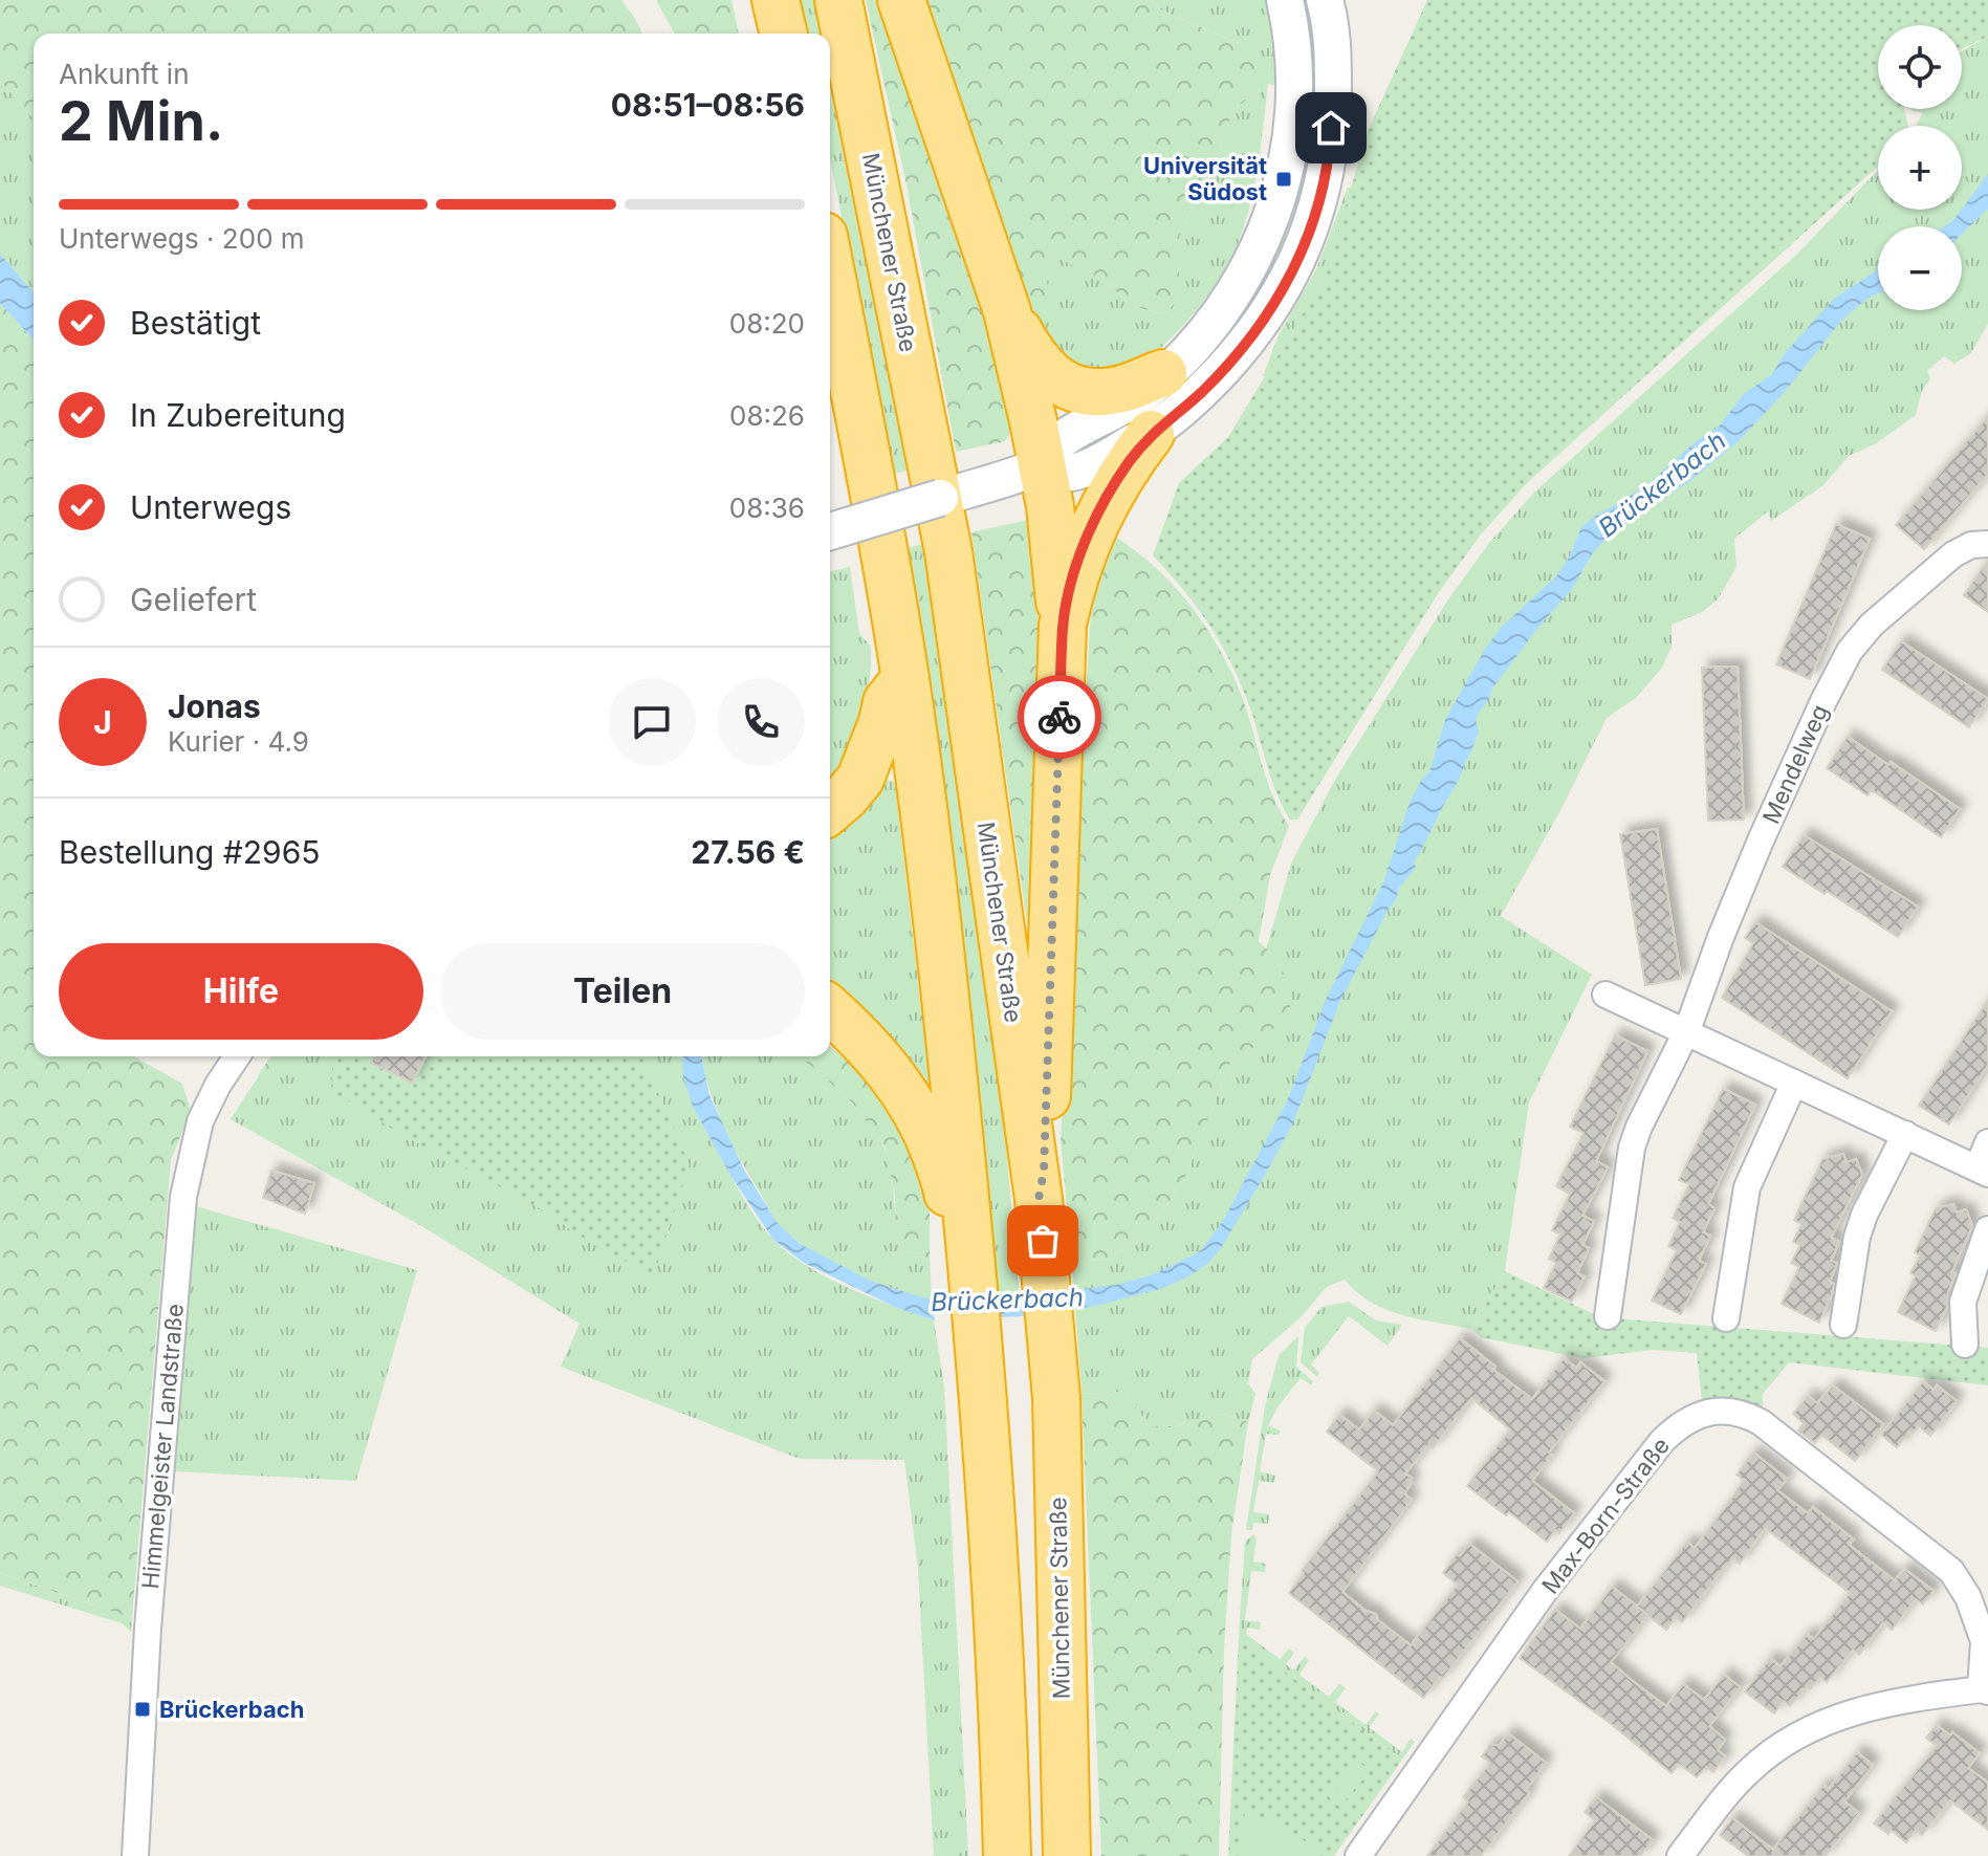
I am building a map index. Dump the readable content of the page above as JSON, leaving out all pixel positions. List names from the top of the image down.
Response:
{
  "streets": {
    "highway": ["Münchener Straße"],
    "street": ["Mendelweg", "Himmelgeister Landstraße", "Max-Born-Straße"]
  },
  "water": ["Brückerbach"],
  "places": {
    "transit": ["Universität Südost", "Brückerbach"]
  },
  "page": {
    "map_buttons": ["+", "−"],
    "heading": ["2 Min.", "Ankunft in", "08:51–08:56"],
    "panel": [
      "Jonas",
      "Kurier · 4.9",
      "Bestellung #2965",
      "27.56 €"
    ],
    "bar": "Unterwegs · 200 m",
    "list": [
      ["Bestätigt", "08:20"],
      ["In Zubereitung", "08:26"],
      ["Unterwegs", "08:36"],
      "Geliefert"
    ],
    "round": "J",
    "buttons": ["Hilfe", "Teilen"]
  }
}
